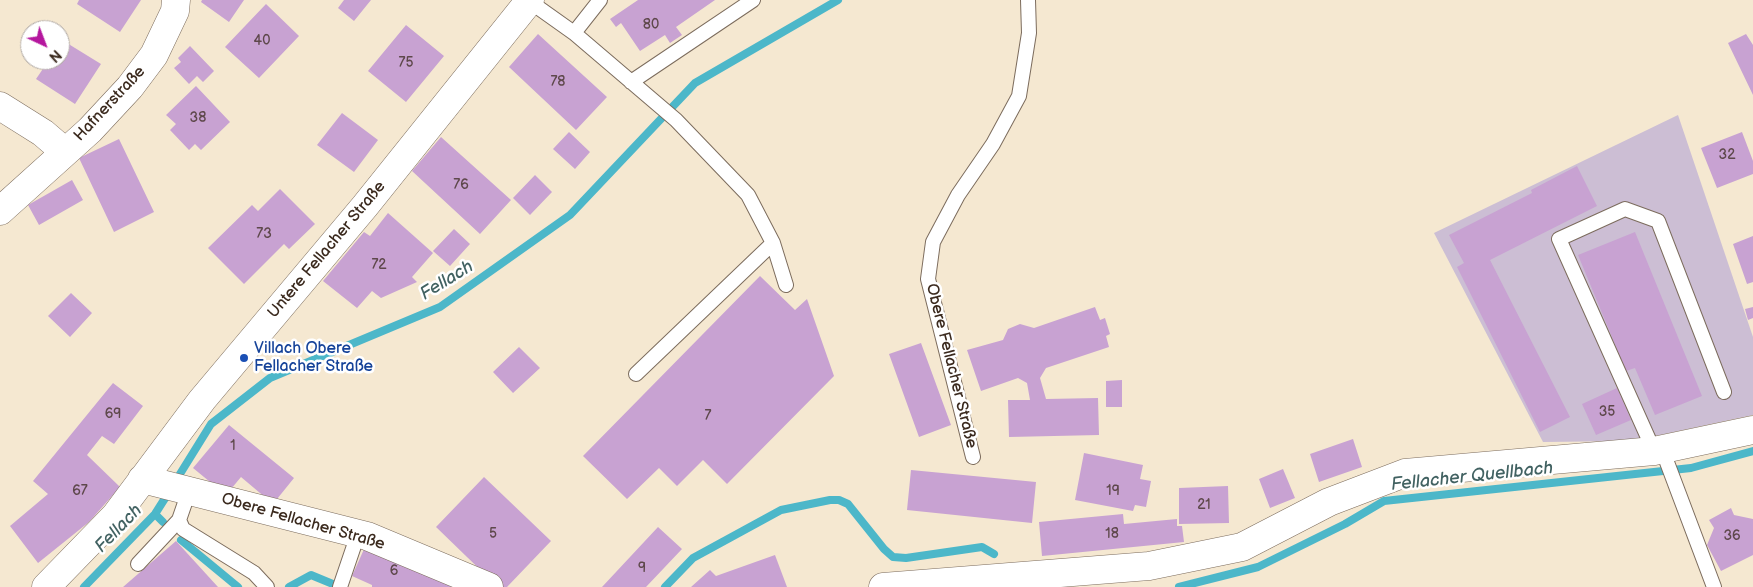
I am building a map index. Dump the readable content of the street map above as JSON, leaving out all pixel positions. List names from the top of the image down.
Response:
{
  "streets": {
    "street": ["Hafnerstraße", "Untere Fellacher Straße", "Obere Fellacher Straße"]
  },
  "crossings": [
    ["Untere Fellacher Straße", "Obere Fellacher Straße"]
  ],
  "water": ["Fellach", "Fellacher Quellbach"],
  "places": ["Villach Obere Fellacher Straße"],
  "house_numbers": [
    "80",
    "40",
    "75",
    "78",
    "38",
    "32",
    "76",
    "73",
    "72",
    "35",
    "69",
    "7",
    "1",
    "67",
    "19",
    "21",
    "5",
    "18",
    "36",
    "9",
    "6"
  ],
  "north": "bottom right"
}
